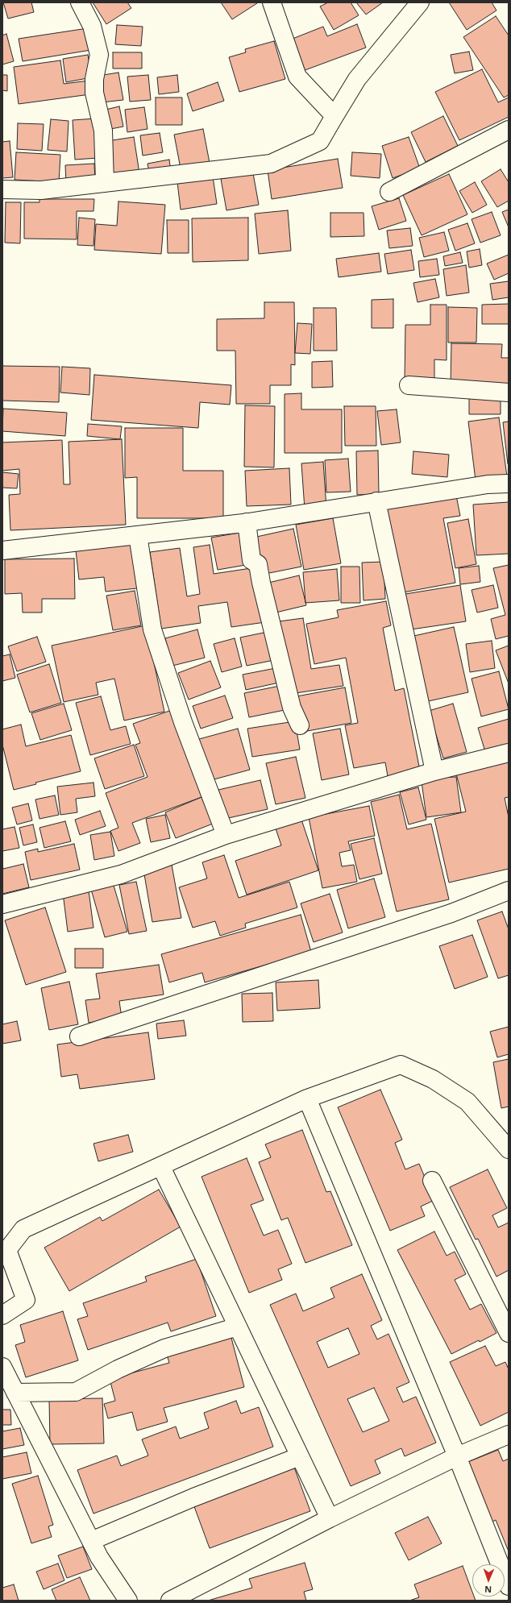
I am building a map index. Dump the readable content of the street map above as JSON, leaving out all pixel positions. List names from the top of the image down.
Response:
{
  "north": "bottom"
}
